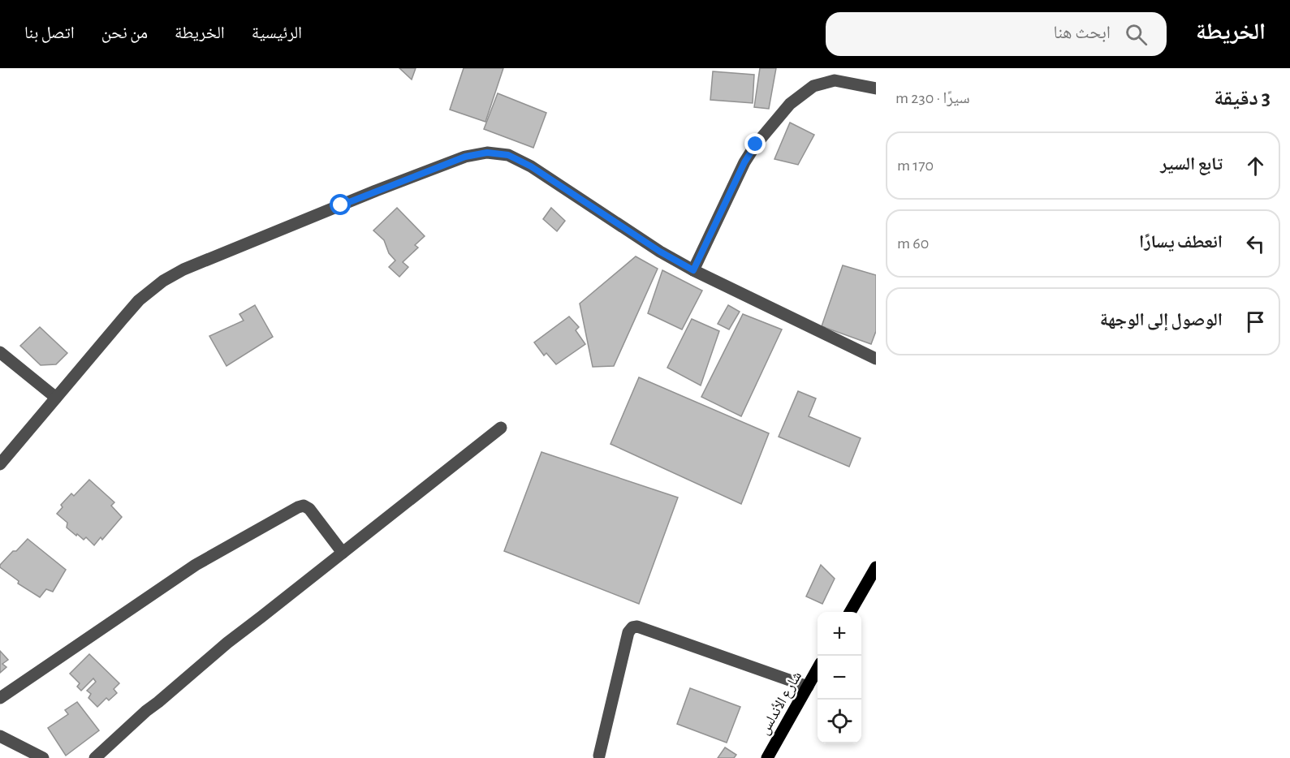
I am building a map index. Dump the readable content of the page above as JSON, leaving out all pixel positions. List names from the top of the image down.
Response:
{
  "streets": {
    "main road": ["شارع الأندلس"]
  },
  "page": {
    "header": "الخريطة",
    "search": "ابحث هنا",
    "nav": [
      "الرئيسية",
      "الخريطة",
      "من نحن",
      "اتصل بنا"
    ],
    "heading": ["3 دقيقة", "سيرًا · 230 m"],
    "list": [
      ["تابع السير", "170 m"],
      ["انعطف يسارًا", "60 m"],
      "الوصول إلى الوجهة"
    ],
    "map_buttons": ["+", "−"]
  }
}
